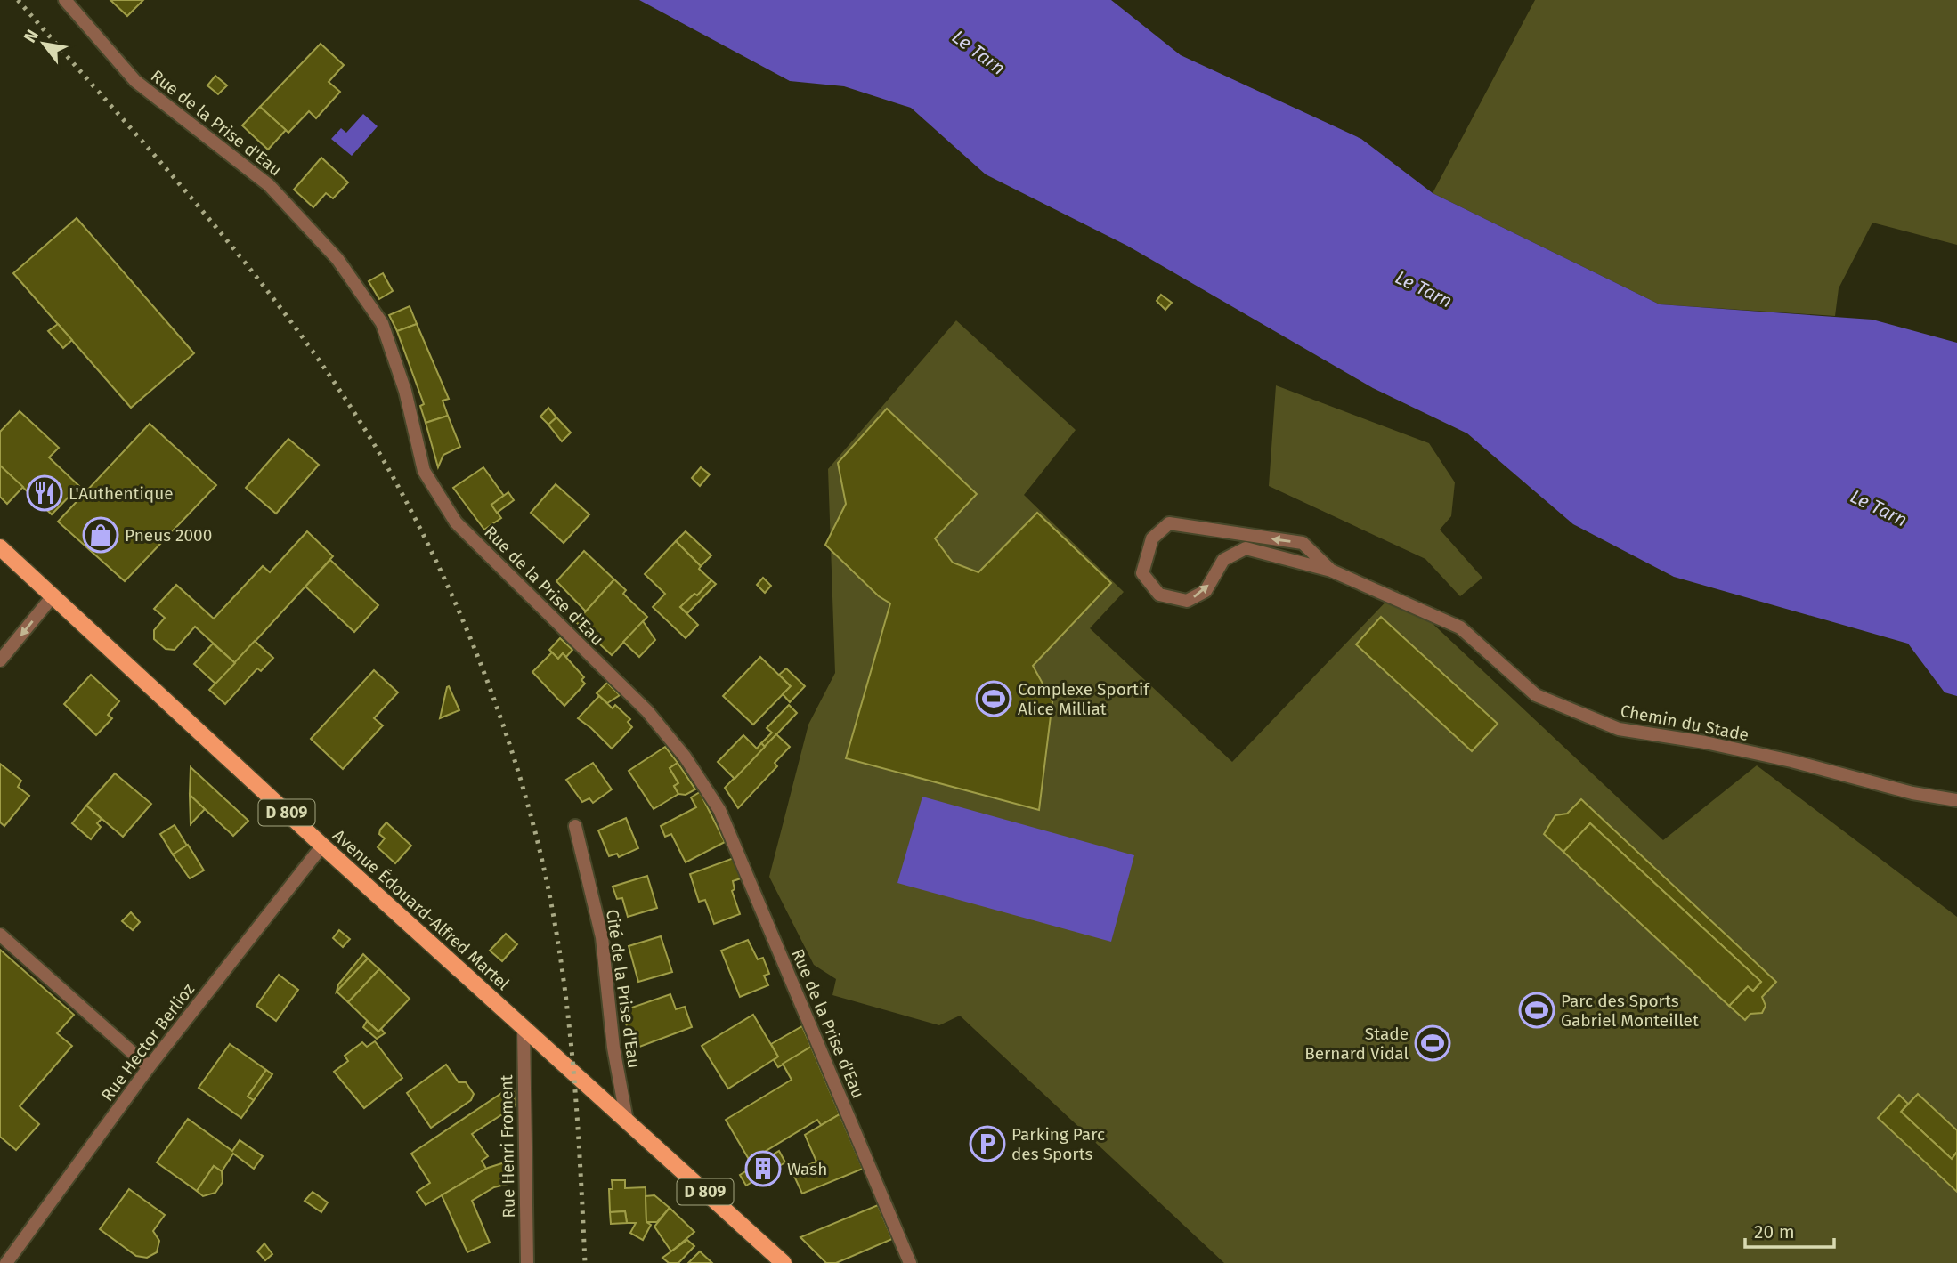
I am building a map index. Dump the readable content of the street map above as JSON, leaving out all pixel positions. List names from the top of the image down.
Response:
{
  "streets": {
    "main road": ["D 809", "Avenue Édouard-Alfred Martel"],
    "street": [
      "Rue de la Prise d'Eau",
      "Chemin du Stade",
      "Cité de la Prise d'Eau",
      "Rue Hector Berlioz",
      "Rue Henri Froment"
    ]
  },
  "crossings": [
    ["D 809", "Avenue Édouard-Alfred Martel"],
    ["D 809", "Cité de la Prise d'Eau"],
    ["Avenue Édouard-Alfred Martel", "Cité de la Prise d'Eau"],
    ["Avenue Édouard-Alfred Martel", "Rue Hector Berlioz"],
    ["Avenue Édouard-Alfred Martel", "Rue Henri Froment"]
  ],
  "water": ["Le Tarn"],
  "places": {
    "restaurant": ["L'Authentique"],
    "shop": ["Pneus 2000"],
    "sports": ["Complexe Sportif Alice Milliat", "Parc des Sports Gabriel Monteillet", "Stade Bernard Vidal"],
    "parking": ["Parking Parc des Sports"],
    "building": ["Wash"]
  },
  "scale_bar": "20 m",
  "north": "top left"
}
